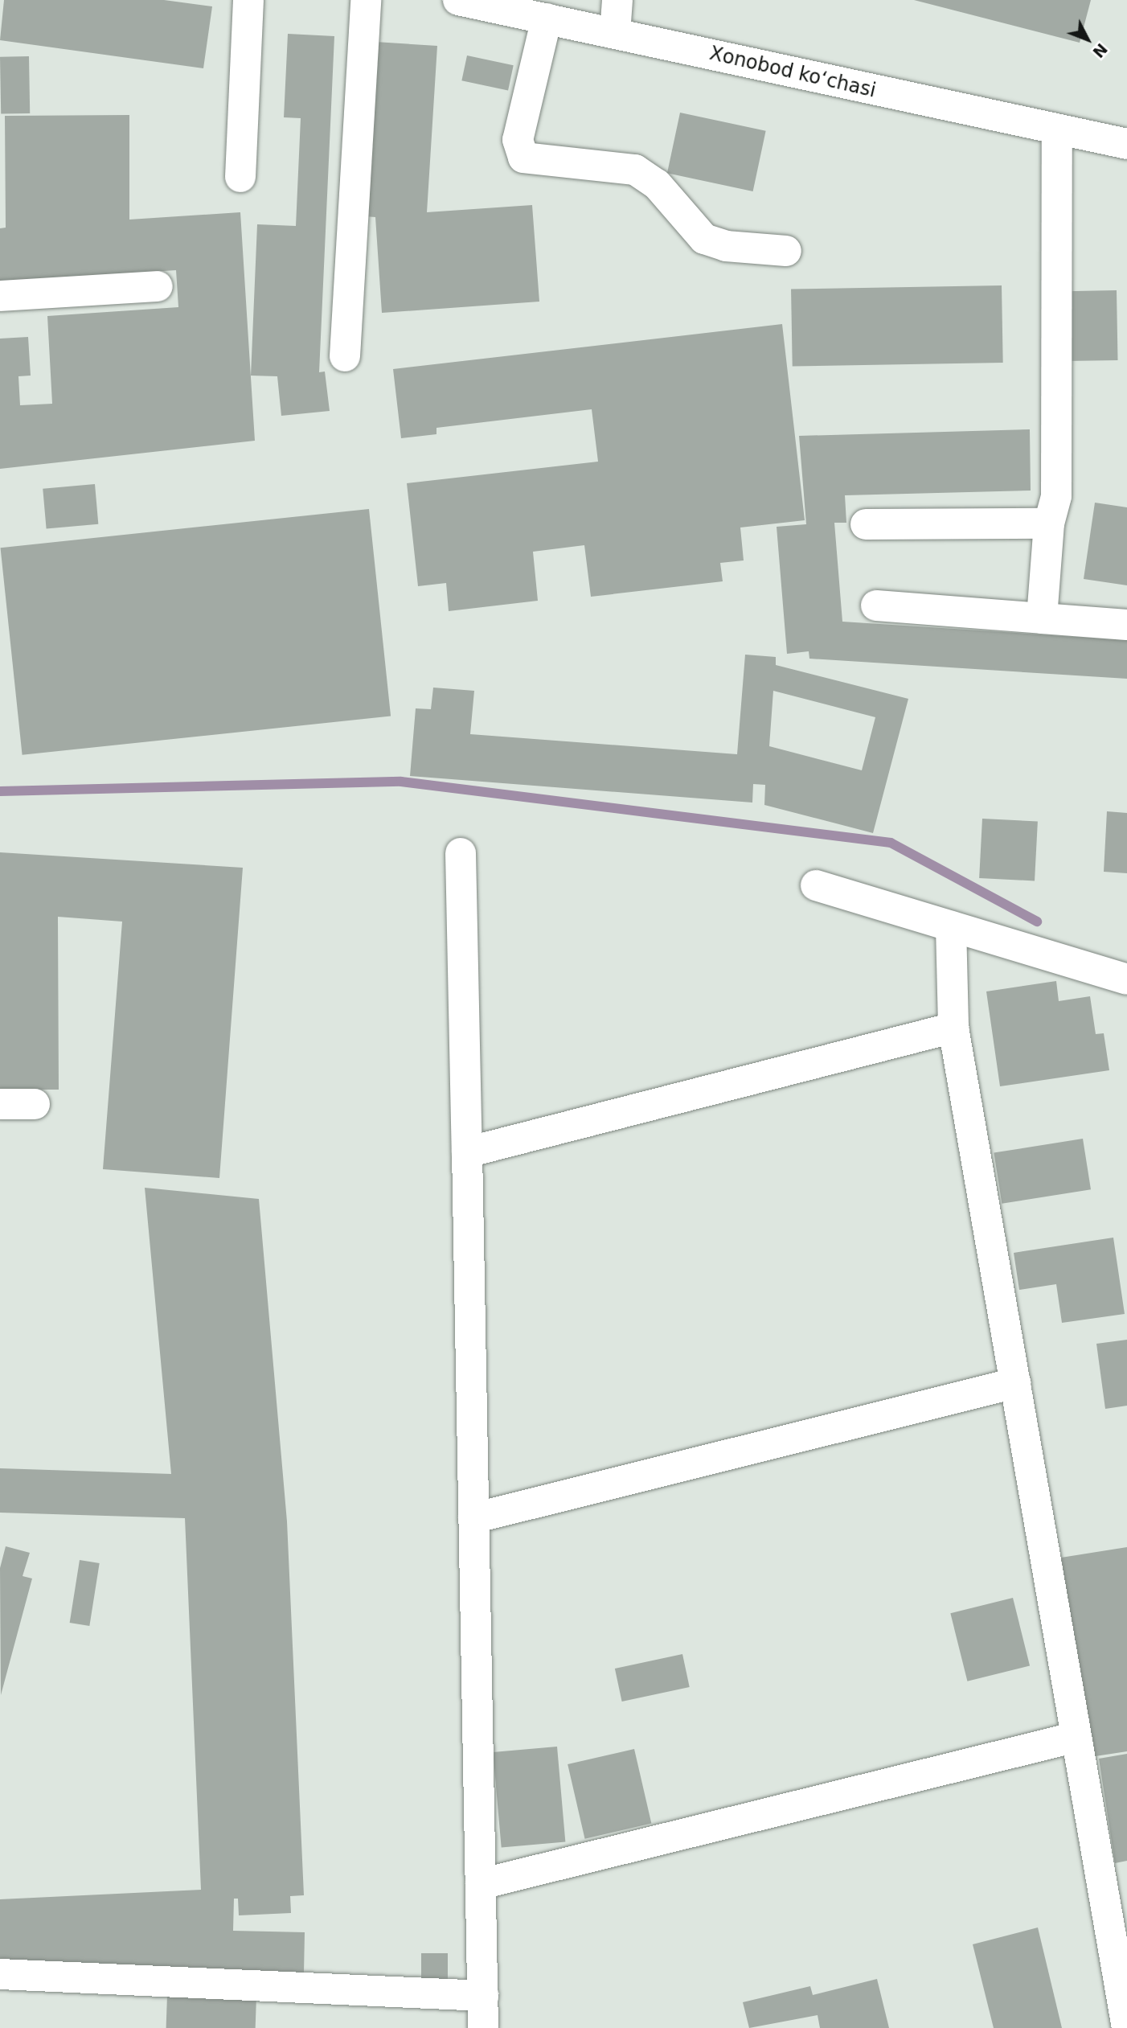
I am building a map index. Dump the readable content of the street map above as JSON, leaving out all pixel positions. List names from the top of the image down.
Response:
{
  "streets": {
    "street": ["Xonobod koʻchasi"]
  },
  "north": "bottom right"
}
